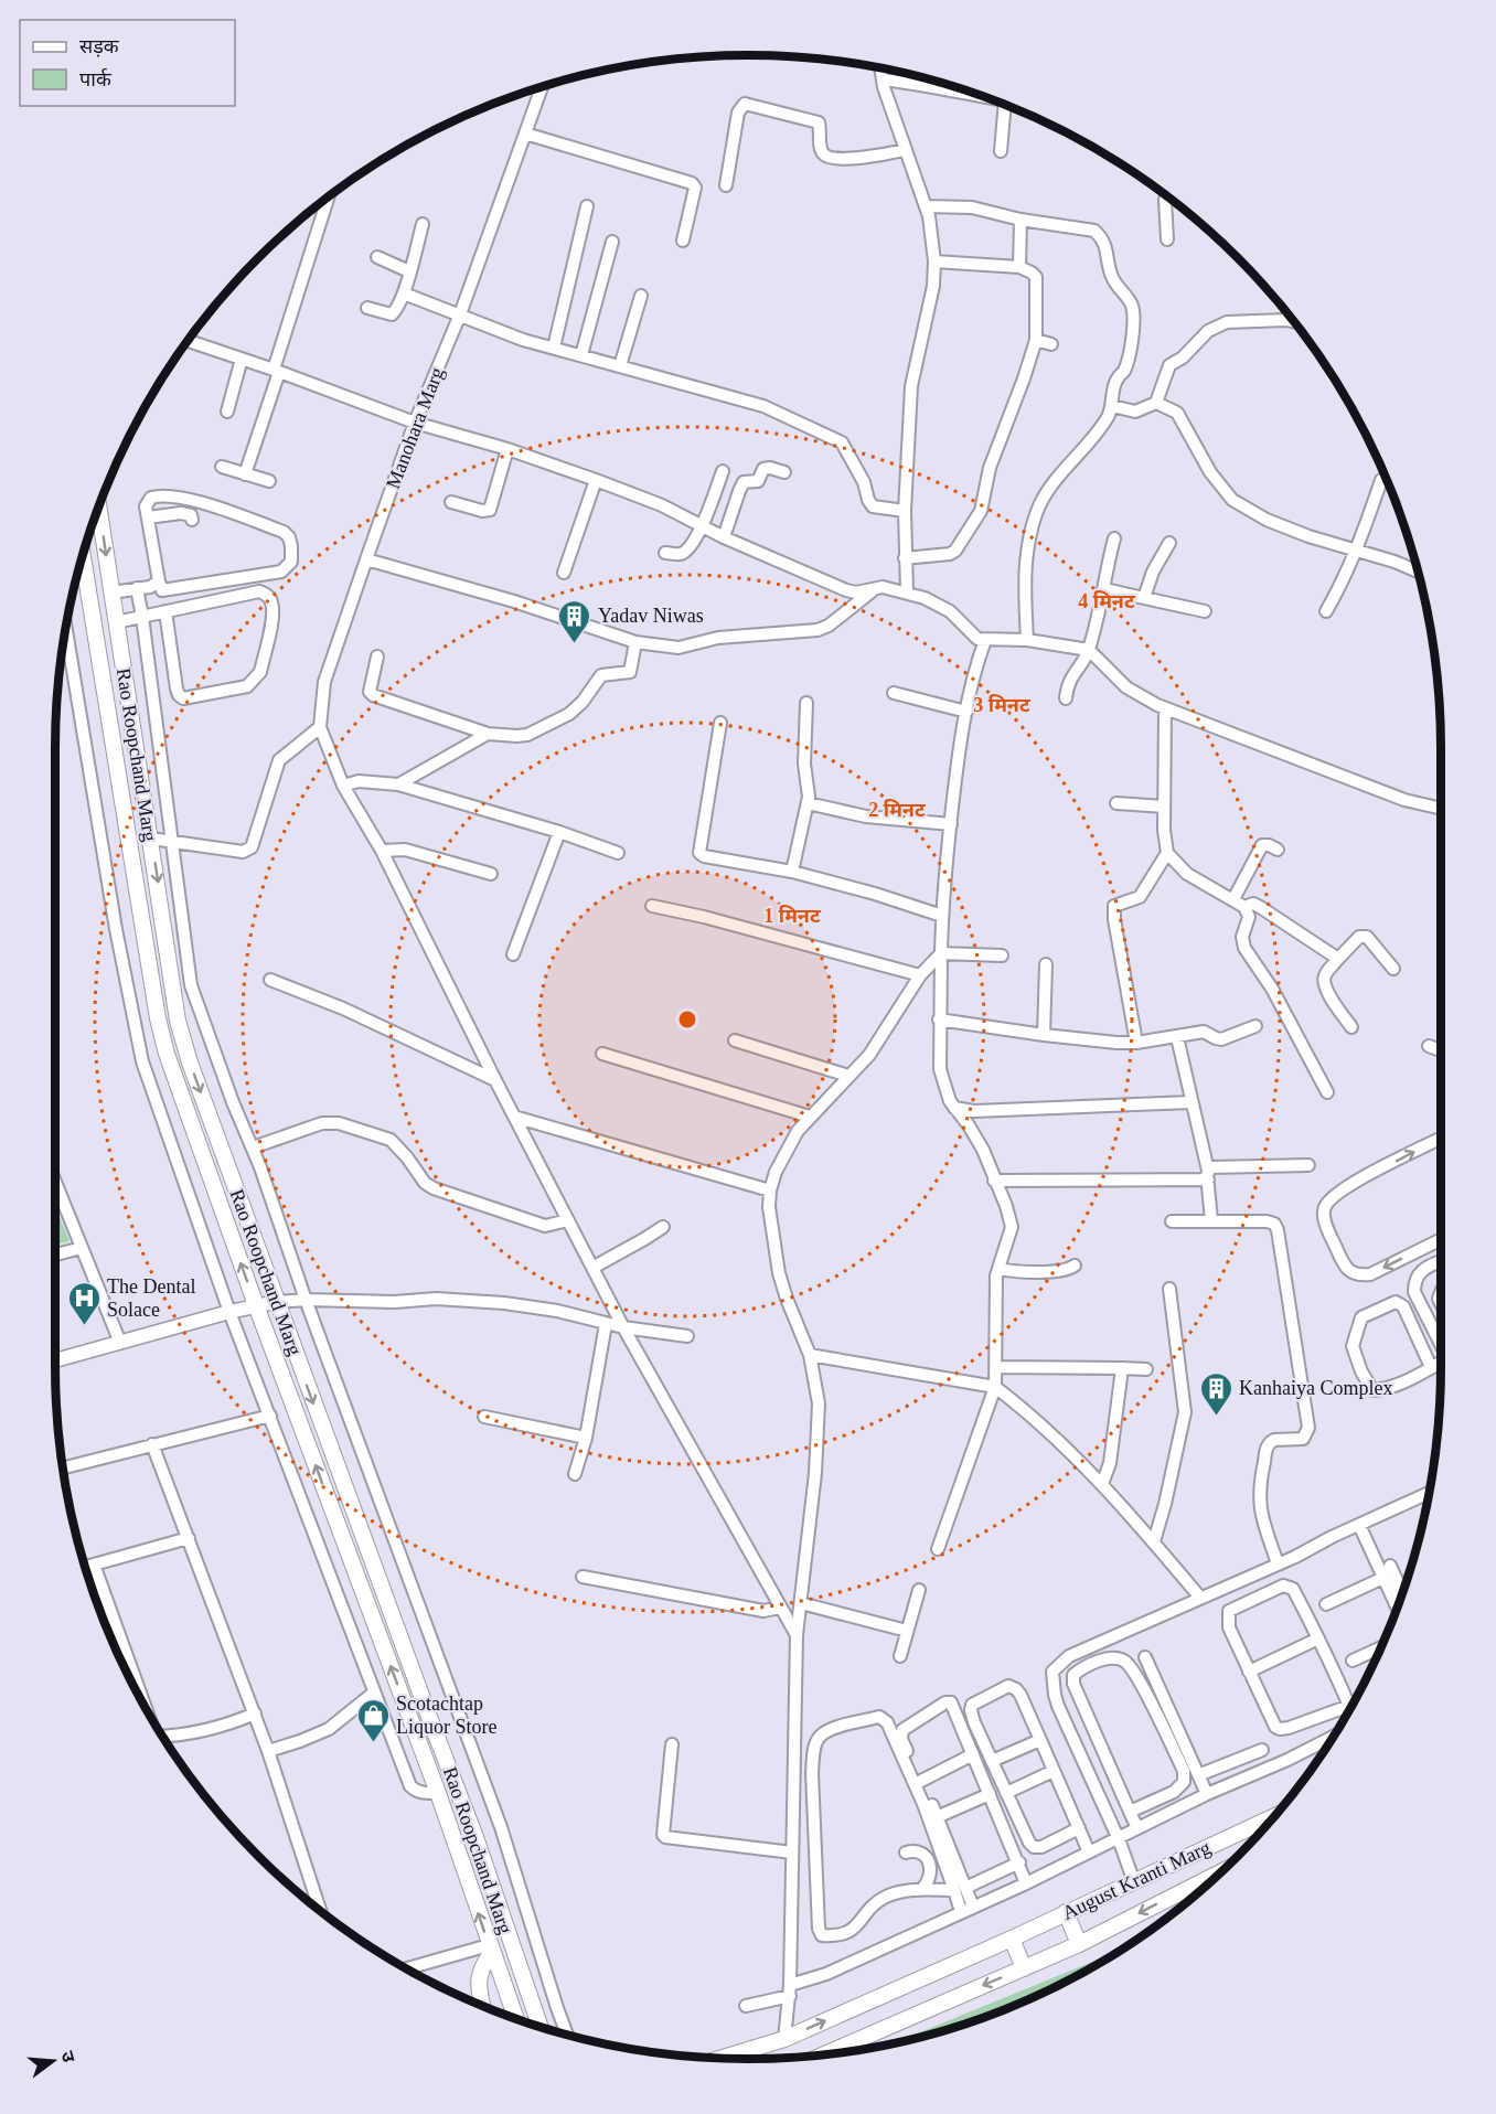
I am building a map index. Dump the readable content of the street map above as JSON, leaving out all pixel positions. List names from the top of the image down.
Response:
{
  "streets": {
    "main road": ["Rao Roopchand Marg", "August Kranti Marg"],
    "street": ["Manohara Marg"]
  },
  "places": {
    "building": ["Yadav Niwas", "Kanhaiya Complex"],
    "hospital": ["The Dental Solace"],
    "shop": ["Scotachtap Liquor Store"]
  },
  "legend": ["सड़क", "पार्क"],
  "north": "right",
  "rings": [
    "4 मिनट",
    "3 मिनट",
    "2 मिनट",
    "1 मिनट"
  ]
}
